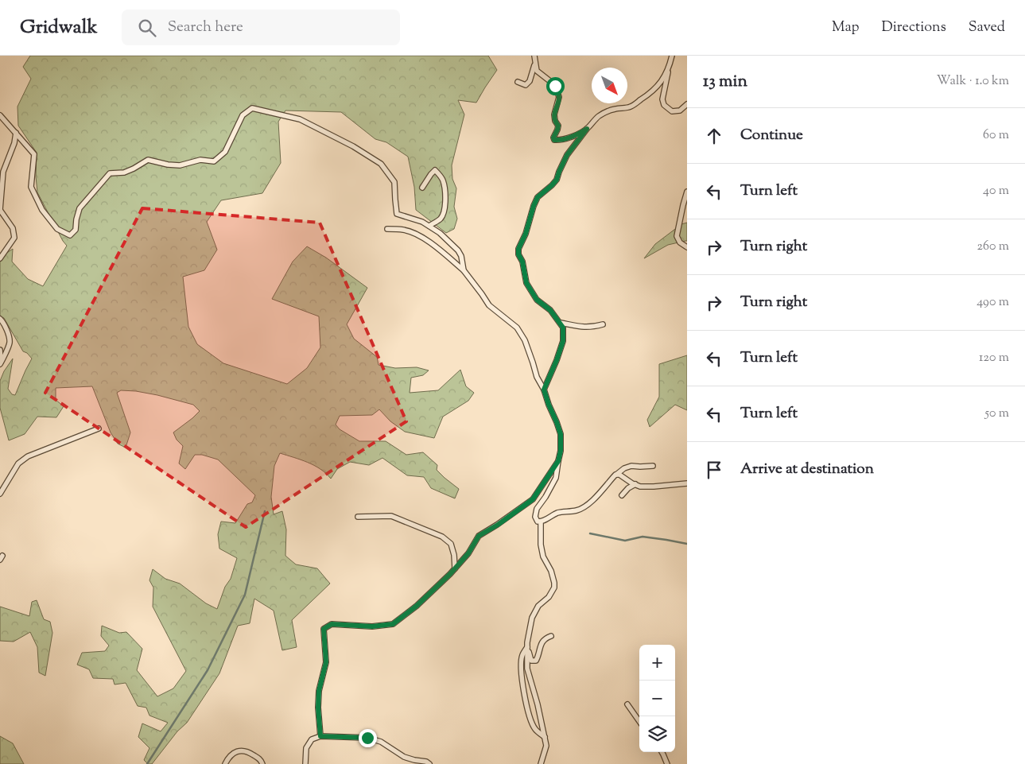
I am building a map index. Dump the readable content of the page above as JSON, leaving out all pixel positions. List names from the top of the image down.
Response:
{
  "north": "bottom right",
  "page": {
    "header": "Gridwalk",
    "search": "Search here",
    "nav": ["Map", "Directions", "Saved"],
    "heading": ["13 min", "Walk · 1.0 km"],
    "list": [
      ["Continue", "60 m"],
      ["Turn left", "40 m"],
      ["Turn right", "260 m"],
      ["Turn right", "490 m"],
      ["Turn left", "120 m"],
      ["Turn left", "50 m"],
      "Arrive at destination"
    ],
    "map_buttons": ["+", "−"]
  }
}
